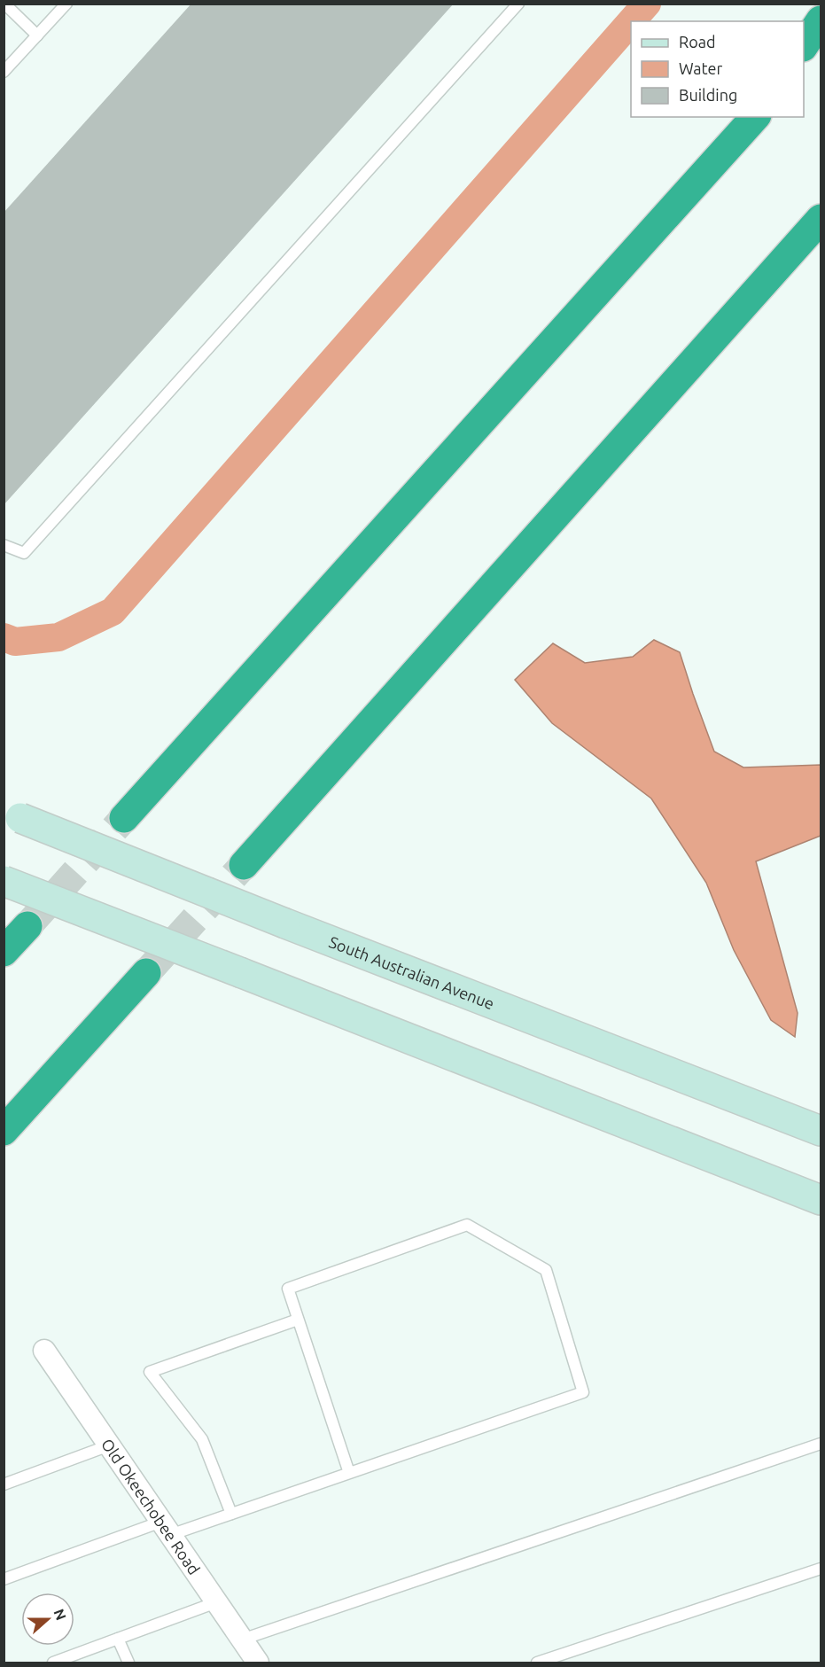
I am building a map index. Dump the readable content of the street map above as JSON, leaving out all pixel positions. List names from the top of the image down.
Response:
{
  "streets": {
    "main road": ["South Australian Avenue"],
    "street": ["Old Okeechobee Road"]
  },
  "legend": ["Road", "Water", "Building"],
  "north": "right"
}
